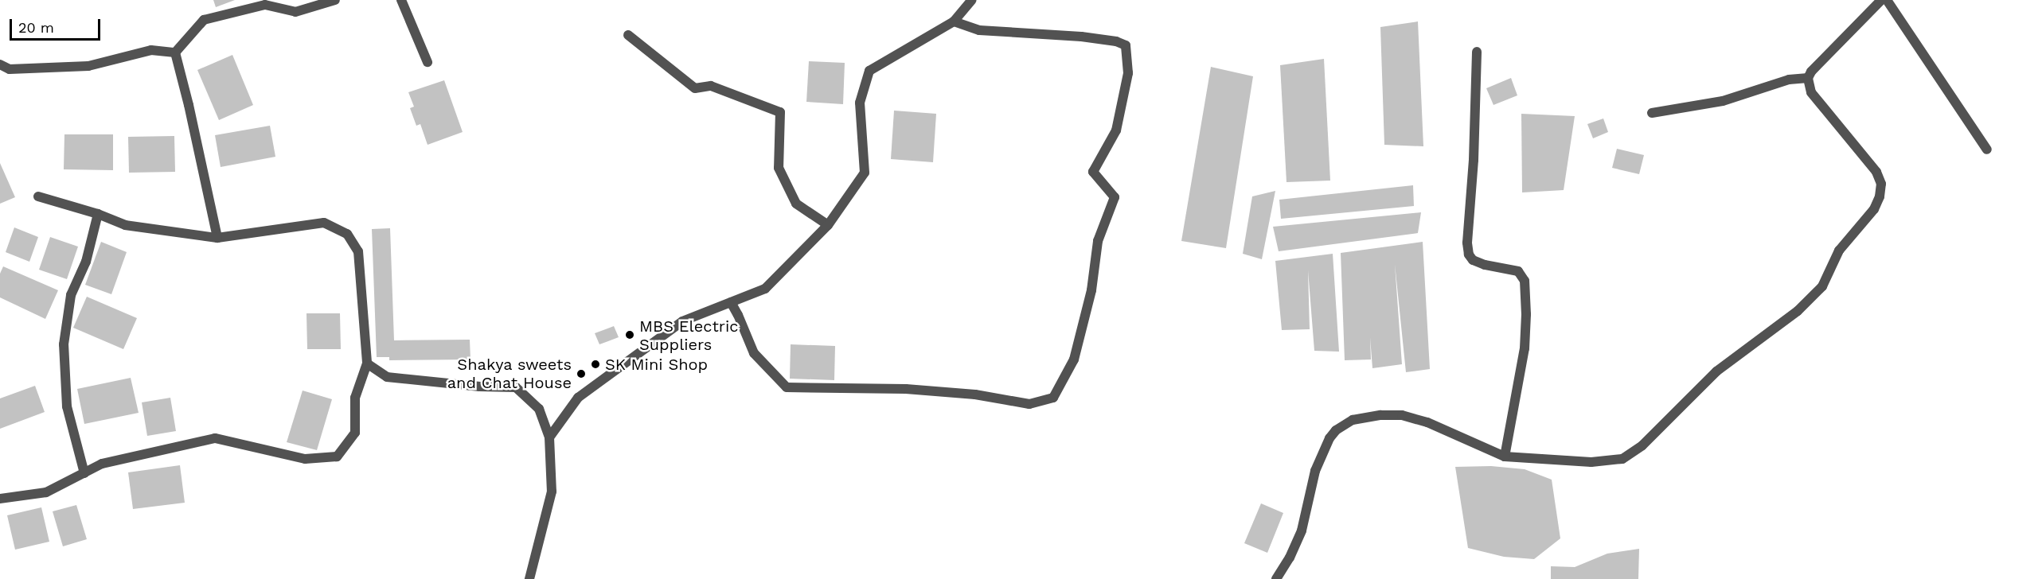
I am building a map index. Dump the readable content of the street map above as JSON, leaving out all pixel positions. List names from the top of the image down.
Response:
{
  "places": ["MBS Electric Suppliers", "SK Mini Shop", "Shakya sweets and Chat House"],
  "scale_bar": "20 m"
}
